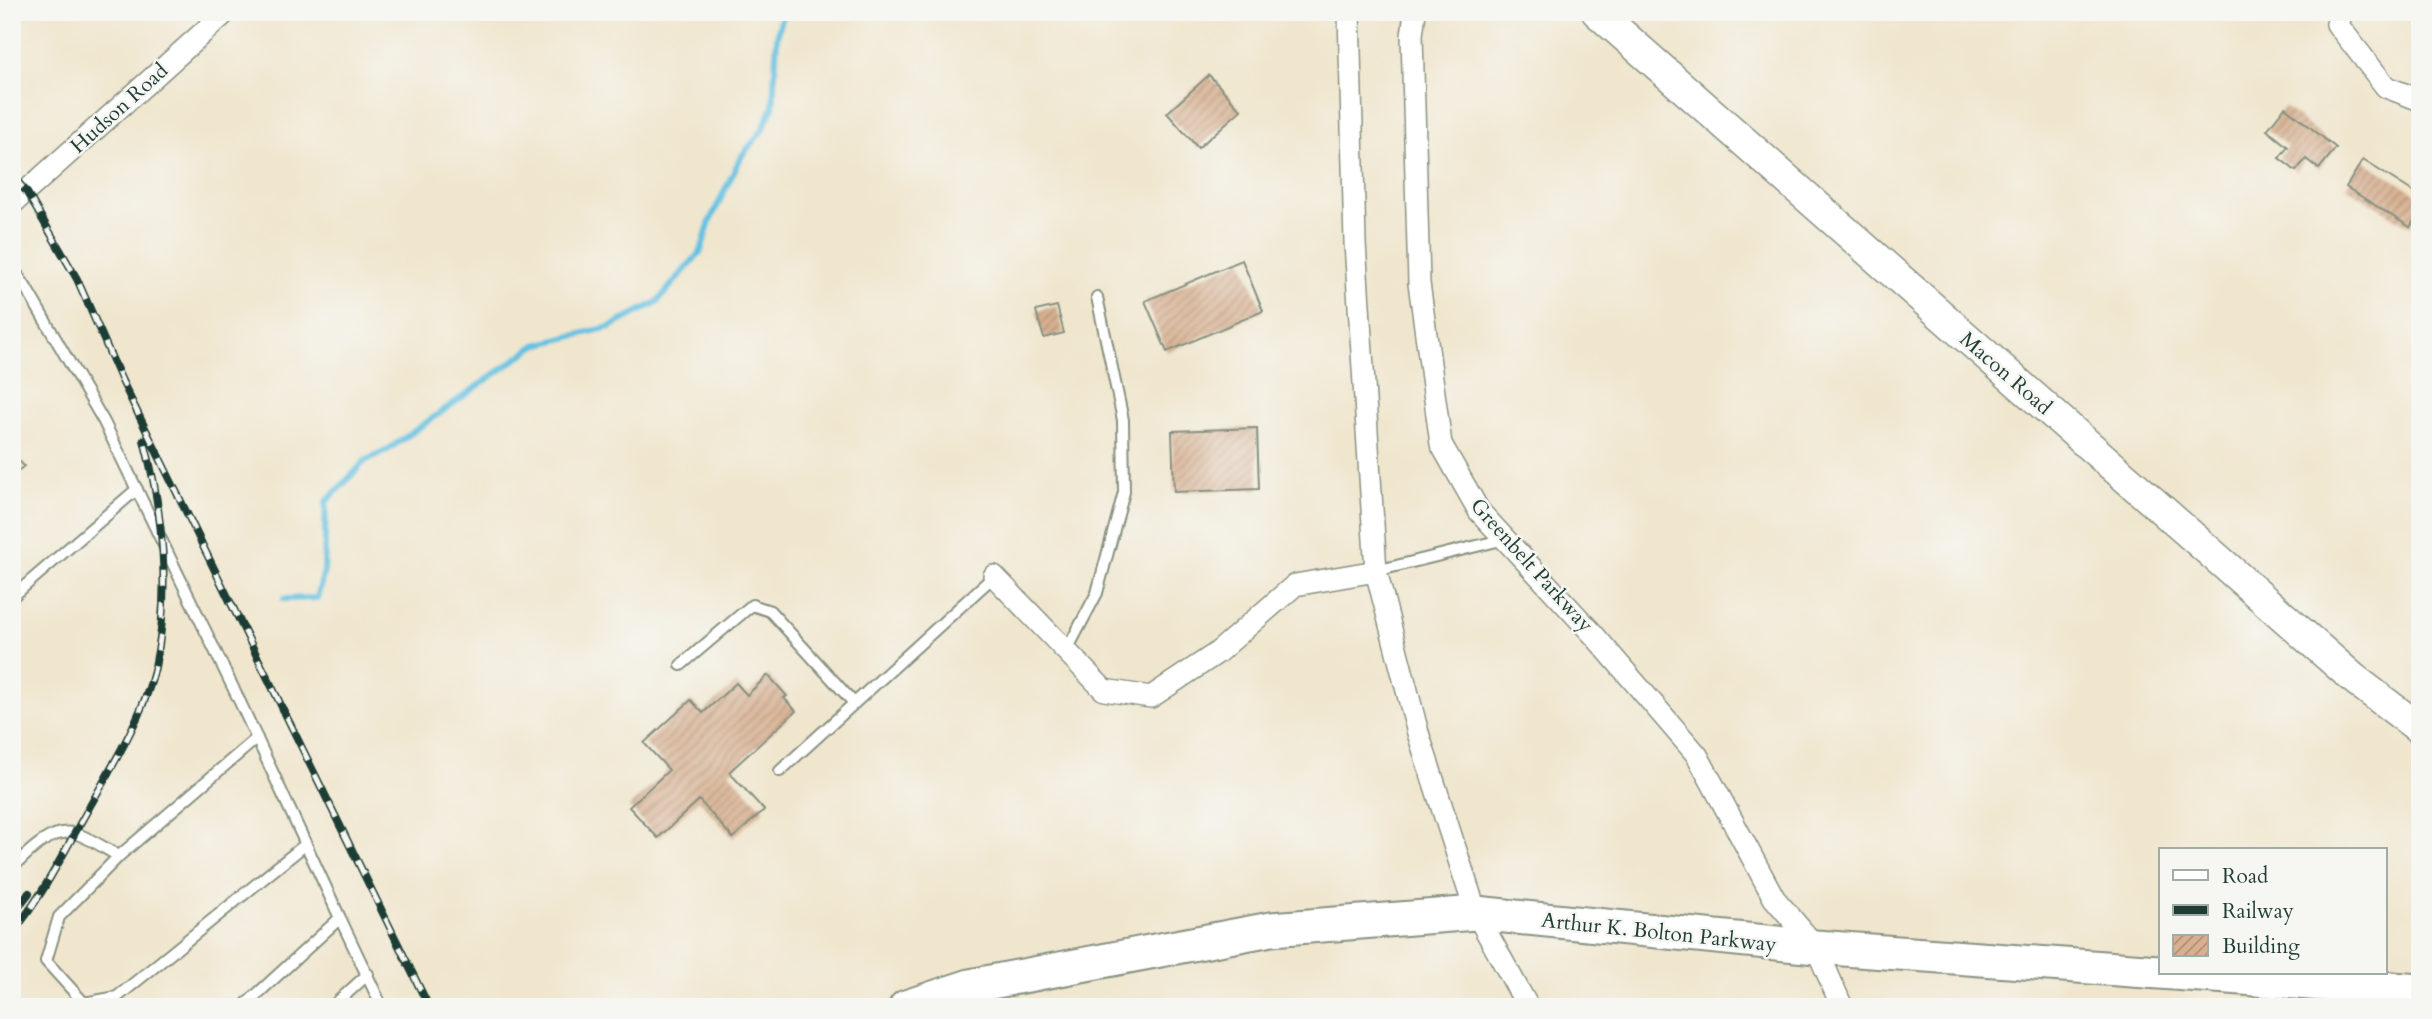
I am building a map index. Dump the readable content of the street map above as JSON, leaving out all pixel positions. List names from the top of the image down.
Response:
{
  "streets": {
    "main road": ["Macon Road", "Arthur K. Bolton Parkway"],
    "street": ["Hudson Road", "Greenbelt Parkway"]
  },
  "crossings": [
    ["Greenbelt Parkway", "Arthur K. Bolton Parkway"]
  ],
  "legend": ["Road", "Railway", "Building"]
}
